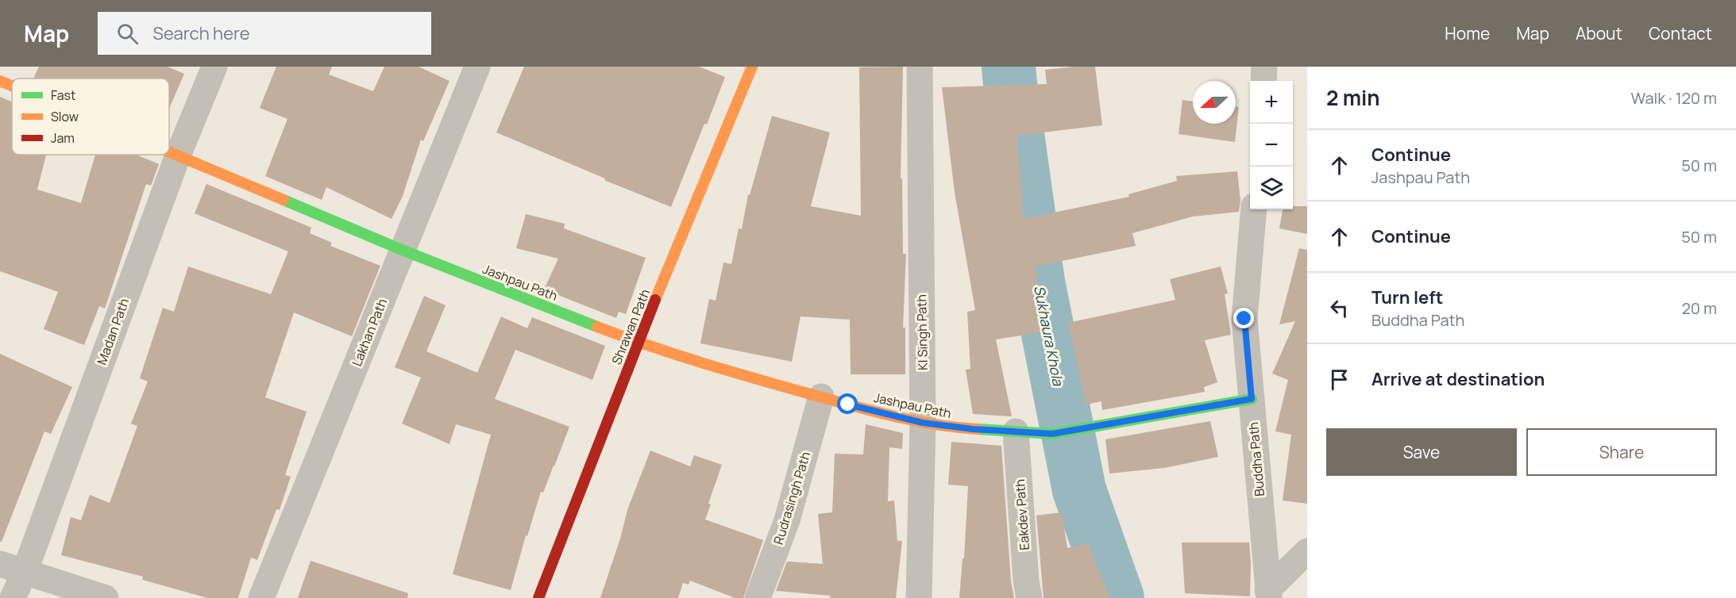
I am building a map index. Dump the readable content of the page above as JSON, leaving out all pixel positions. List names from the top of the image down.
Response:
{
  "streets": {
    "street": [
      "Jashpau Path",
      "Shrawan Path",
      "Madan Path",
      "Lakhan Path",
      "KI Singh Path",
      "Buddha Path",
      "Rudrasingh Path",
      "Eakdev Path"
    ]
  },
  "crossings": [
    ["Jashpau Path", "Shrawan Path"],
    ["Jashpau Path", "Madan Path"],
    ["Jashpau Path", "Lakhan Path"],
    ["Jashpau Path", "KI Singh Path"],
    ["Jashpau Path", "Buddha Path"],
    ["Jashpau Path", "Rudrasingh Path"],
    ["Jashpau Path", "Eakdev Path"]
  ],
  "water": ["Sukhaura Khola"],
  "legend": ["Fast", "Slow", "Jam"],
  "north": "left",
  "page": {
    "header": "Map",
    "search": "Search here",
    "nav": [
      "Home",
      "Map",
      "About",
      "Contact"
    ],
    "heading": ["2 min", "Walk · 120 m"],
    "map_buttons": ["+", "−"],
    "list": [
      ["Continue", "Jashpau Path", "50 m"],
      ["Continue", "50 m"],
      ["Turn left", "Buddha Path", "20 m"],
      "Arrive at destination"
    ],
    "buttons": ["Save", "Share"]
  }
}
